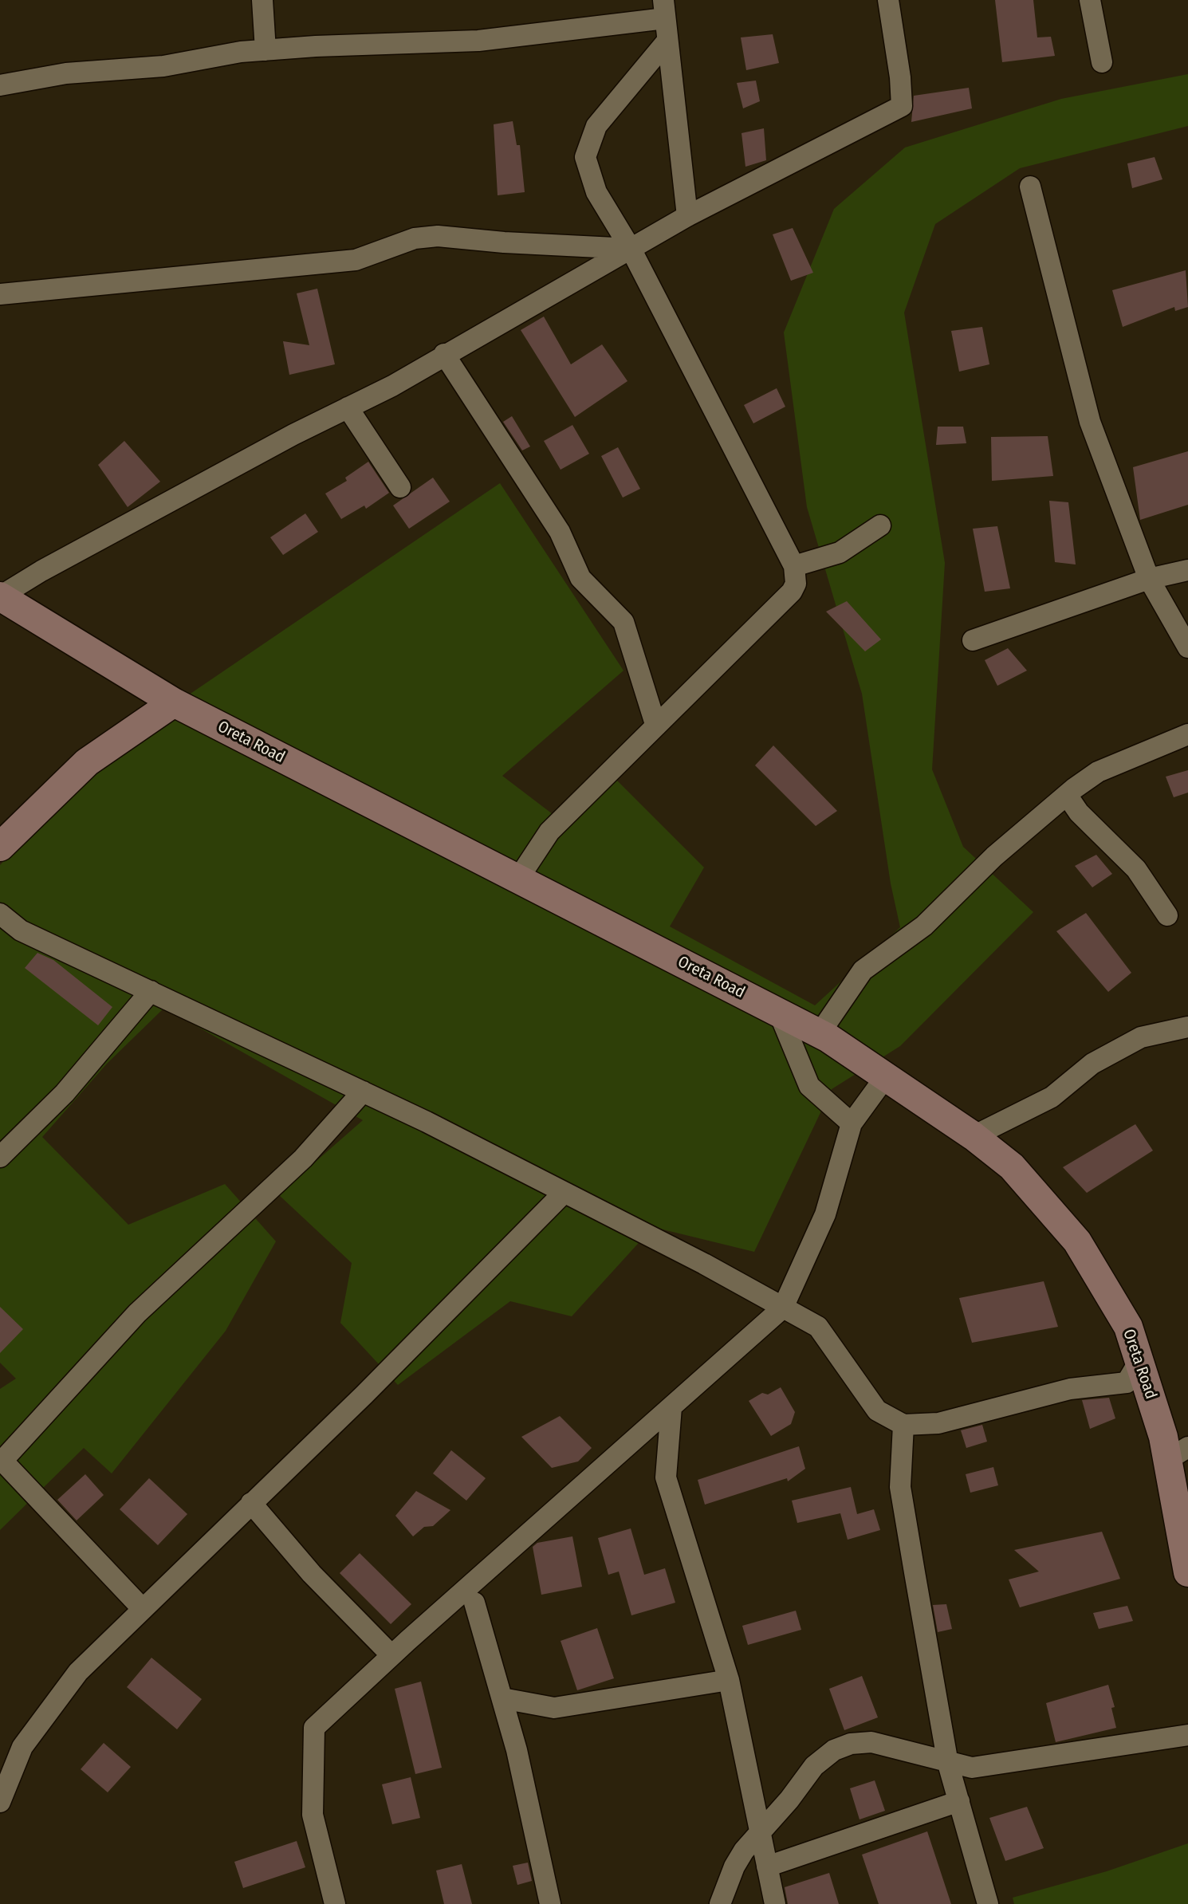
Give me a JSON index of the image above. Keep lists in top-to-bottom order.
{
  "streets": {
    "street": ["Oreta Road"]
  }
}
